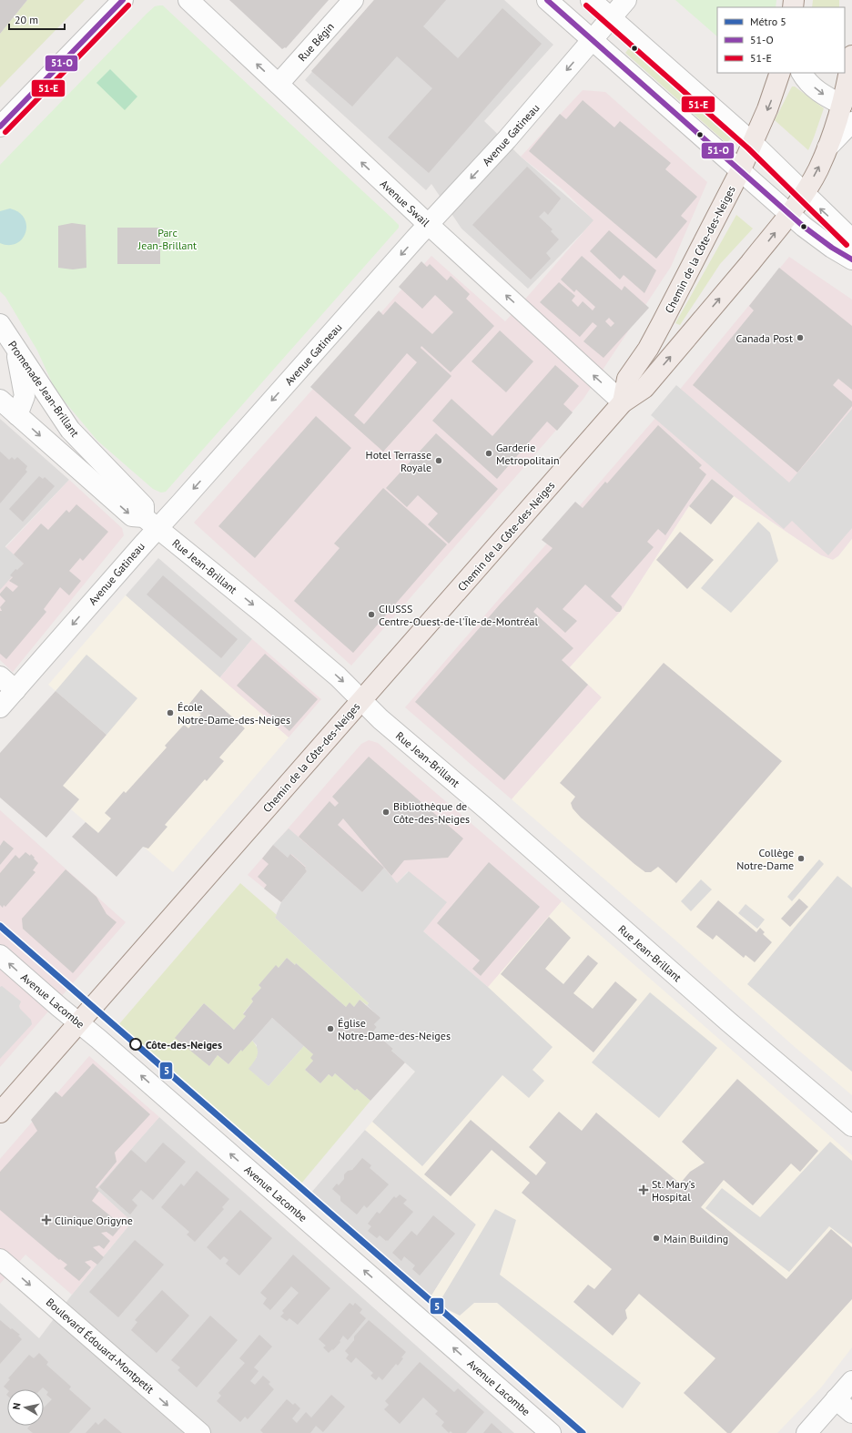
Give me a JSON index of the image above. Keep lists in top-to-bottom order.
{
  "streets": {
    "main road": ["Chemin de la Côte-des-Neiges"],
    "street": [
      "Rue Bégin",
      "Avenue Gatineau",
      "Avenue Swail",
      "Promenade Jean-Brillant",
      "Rue Jean-Brillant",
      "Avenue Lacombe",
      "Boulevard Édouard-Montpetit"
    ]
  },
  "crossings": [
    ["Rue Bégin", "Avenue Swail"],
    ["Avenue Gatineau", "Avenue Swail"],
    ["Avenue Gatineau", "Promenade Jean-Brillant"],
    ["Avenue Gatineau", "Rue Jean-Brillant"],
    ["Avenue Swail", "Chemin de la Côte-des-Neiges"],
    ["Chemin de la Côte-des-Neiges", "Rue Jean-Brillant"],
    ["Chemin de la Côte-des-Neiges", "Avenue Lacombe"],
    ["Promenade Jean-Brillant", "Rue Jean-Brillant"]
  ],
  "one_way": [
    "Avenue Gatineau",
    "Avenue Swail",
    "Rue Jean-Brillant",
    "Avenue Lacombe",
    "Boulevard Édouard-Montpetit"
  ],
  "parks": ["Parc Jean-Brillant"],
  "places": {
    "other": [
      "Canada Post",
      "Garderie Metropolitain",
      "Hotel Terrasse Royale",
      "CIUSSS Centre-Ouest-de-l'Île-de-Montréal",
      "École Notre-Dame-des-Neiges",
      "Bibliothèque de Côte-des-Neiges",
      "Collège Notre-Dame",
      "Église Notre-Dame-des-Neiges",
      "Côte-des-Neiges",
      "Main Building"
    ],
    "health": ["St. Mary's Hospital", "Clinique Origyne"]
  },
  "lines": ["transit line 51-O", "transit line 51-E", "metro line 5"],
  "legend": ["Métro 5", "51-O", "51-E"],
  "scale_bar": "20 m",
  "north": "left"
}
